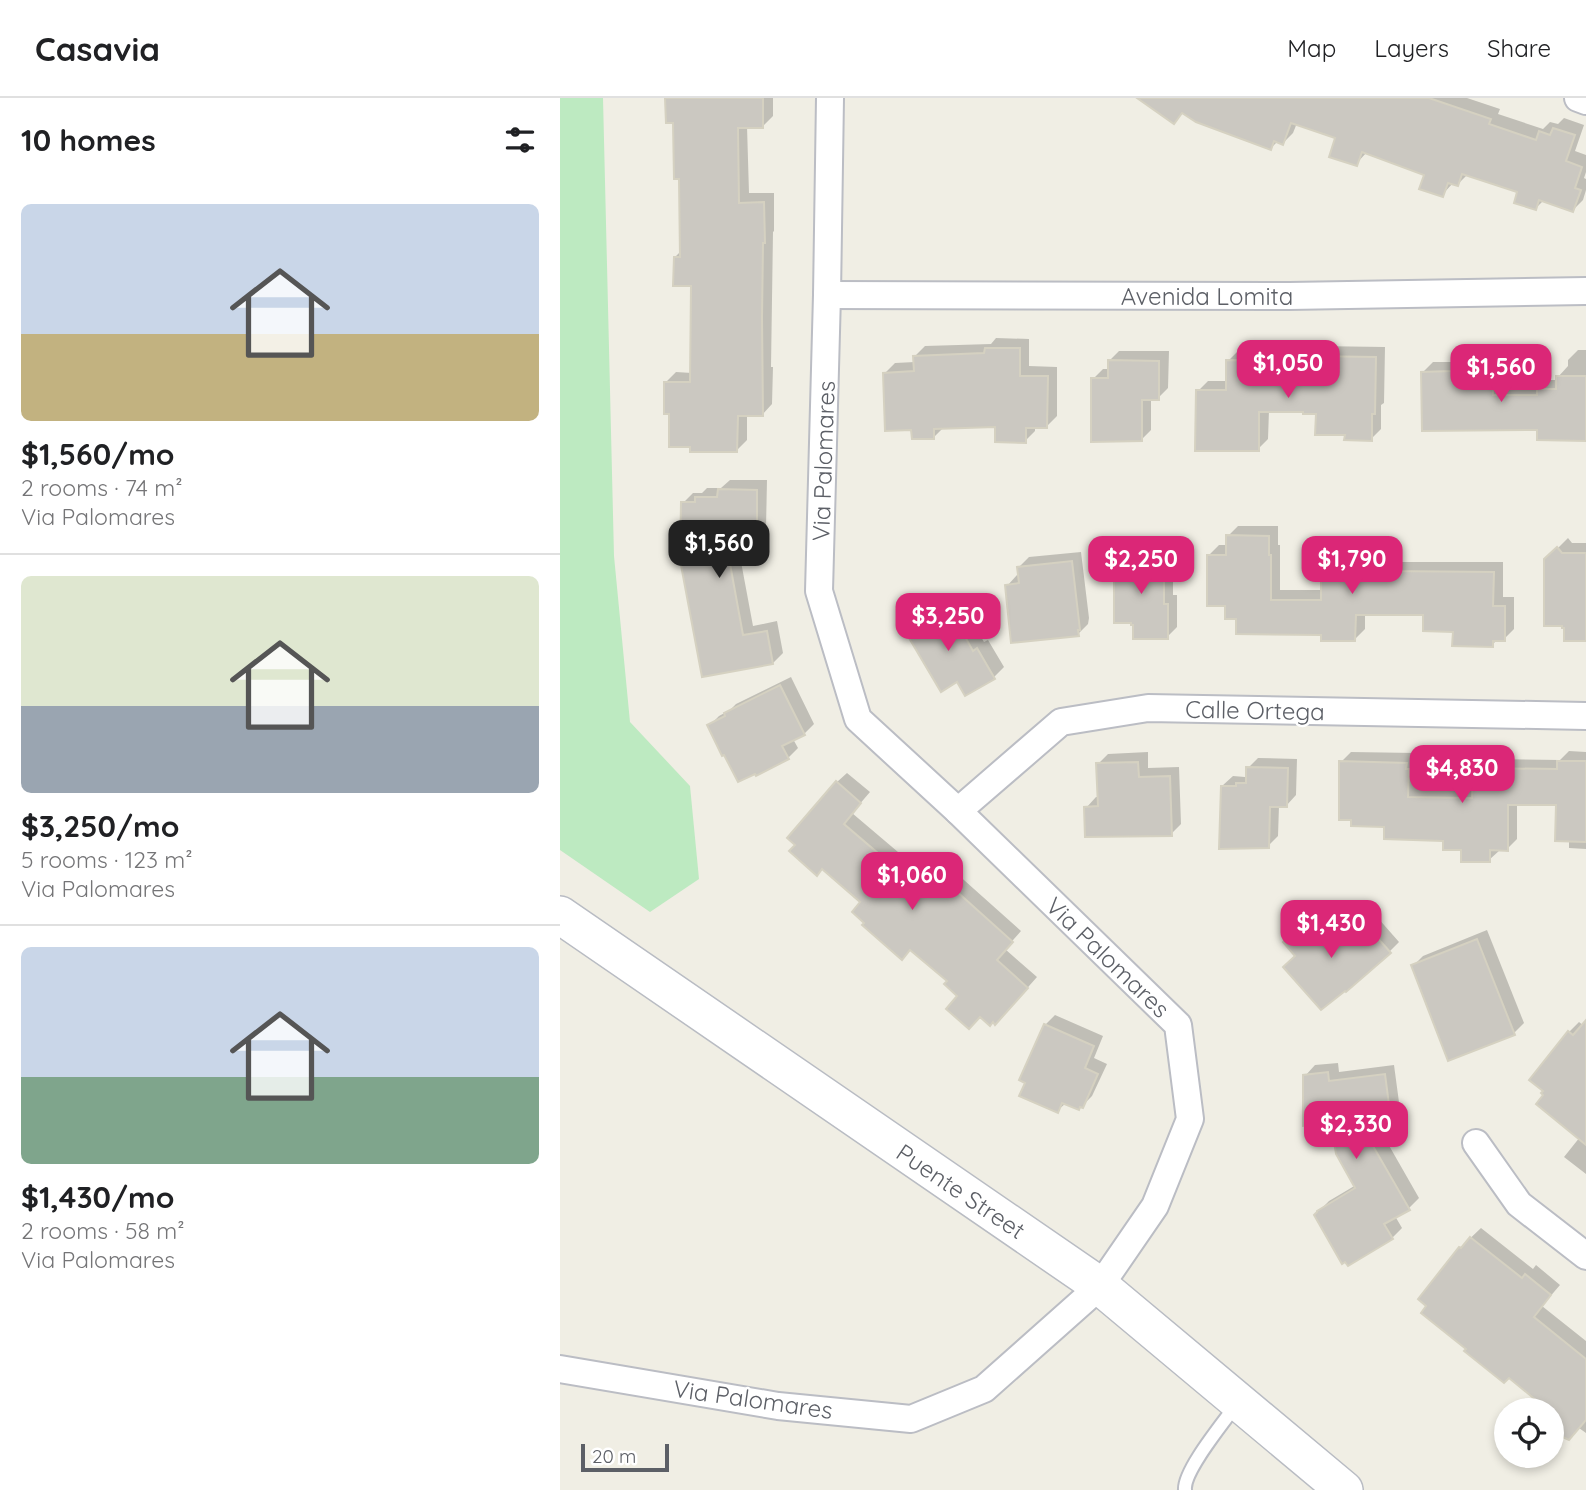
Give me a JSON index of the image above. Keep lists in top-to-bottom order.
{
  "streets": {
    "street": [
      "Avenida Lomita",
      "Via Palomares",
      "Calle Ortega",
      "Puente Street"
    ]
  },
  "crossings": [
    ["Avenida Lomita", "Via Palomares"],
    ["Via Palomares", "Calle Ortega"],
    ["Via Palomares", "Puente Street"]
  ],
  "scale_bar": "20 m",
  "page": {
    "header": "Casavia",
    "nav": ["Map", "Layers", "Share"],
    "heading": "10 homes",
    "list": [
      {
        "name": "$1,560/mo",
        "note": "2 rooms · 74 m² · Via Palomares"
      },
      {
        "name": "$3,250/mo",
        "note": "5 rooms · 123 m² · Via Palomares"
      },
      {
        "name": "$1,430/mo",
        "note": "2 rooms · 58 m² · Via Palomares"
      }
    ],
    "price": [
      "$1,050",
      "$1,560",
      "$1,560",
      "$2,250",
      "$1,790",
      "$3,250",
      "$4,830",
      "$1,060",
      "$1,430",
      "$2,330"
    ],
    "scale": "20 m"
  }
}
